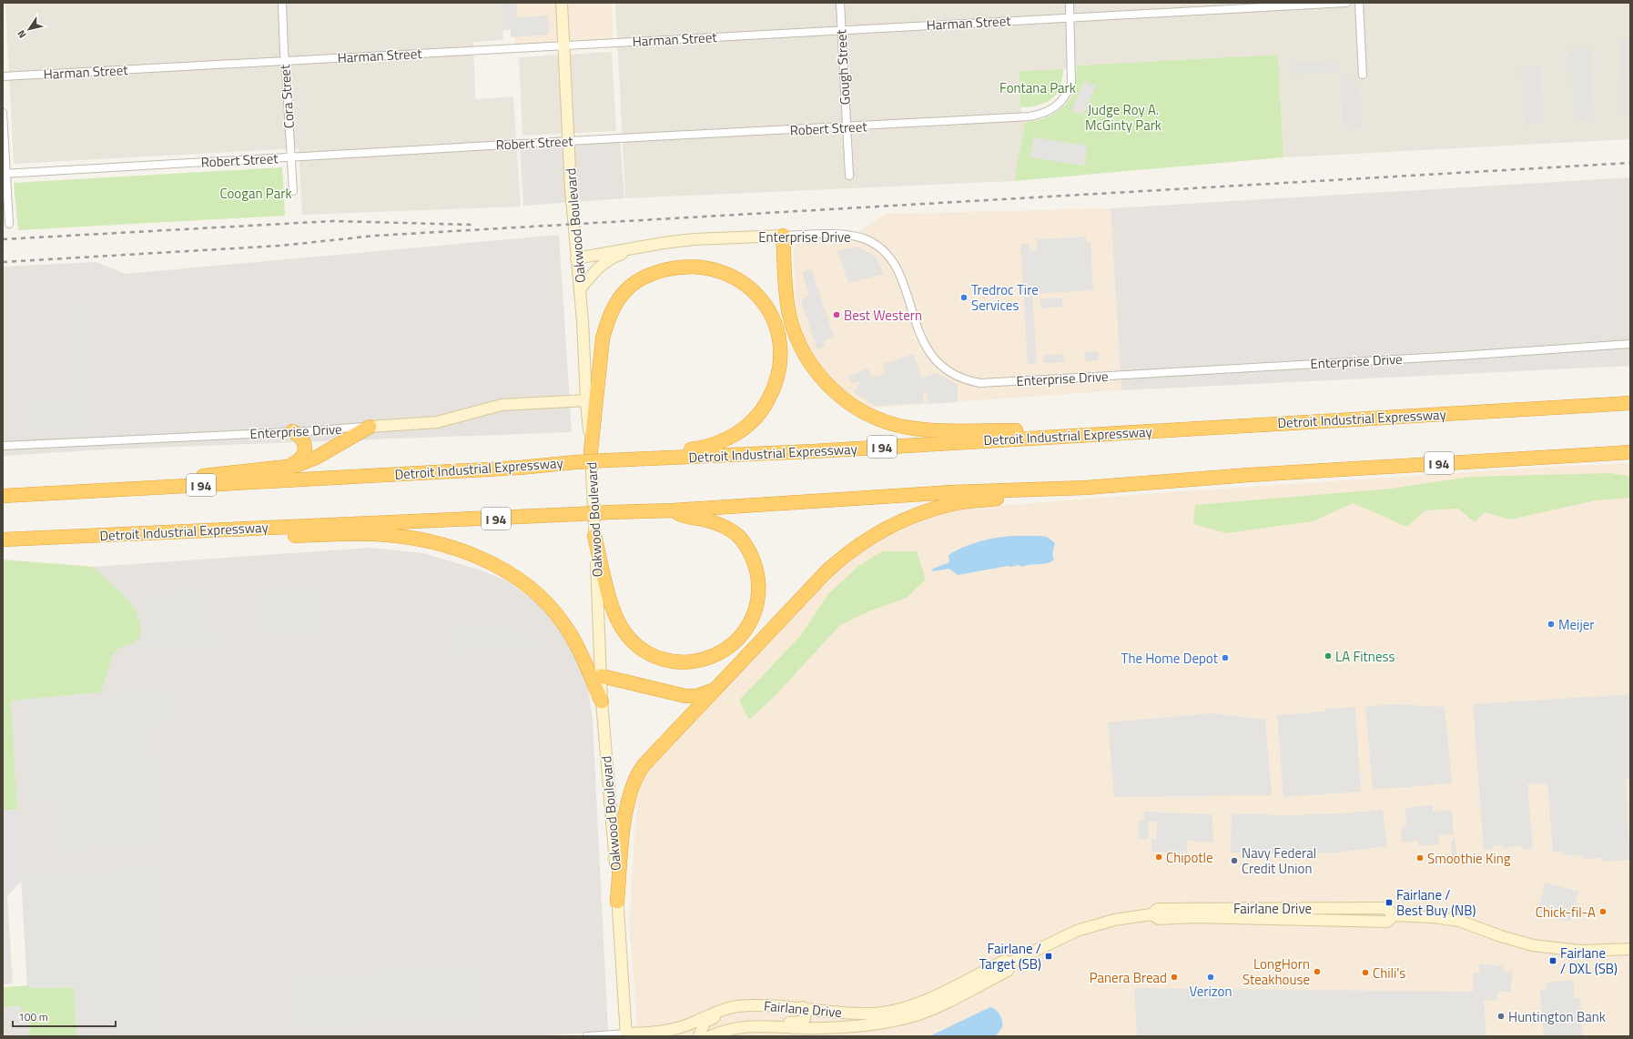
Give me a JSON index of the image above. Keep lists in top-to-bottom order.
{
  "streets": {
    "highway": ["Detroit Industrial Expressway", "I 94"],
    "main road": ["Oakwood Boulevard", "Enterprise Drive", "Fairlane Drive"],
    "street": [
      "Harman Street",
      "Gough Street",
      "Cora Street",
      "Robert Street"
    ]
  },
  "crossings": [
    ["Harman Street", "Gough Street"],
    ["Harman Street", "Cora Street"],
    ["Harman Street", "Robert Street"],
    ["Harman Street", "Oakwood Boulevard"],
    ["Gough Street", "Robert Street"],
    ["Cora Street", "Robert Street"],
    ["Robert Street", "Oakwood Boulevard"],
    ["Oakwood Boulevard", "Enterprise Drive"],
    ["Oakwood Boulevard", "Fairlane Drive"]
  ],
  "parks": ["Fontana Park", "Judge Roy A. McGinty Park", "Coogan Park"],
  "places": {
    "other": [
      "Tredroc Tire Services",
      "Best Western",
      "Meijer",
      "LA Fitness",
      "The Home Depot",
      "Chipotle",
      "Smoothie King",
      "Navy Federal Credit Union",
      "Chick-fil-A",
      "LongHorn Steakhouse",
      "Chili's",
      "Panera Bread",
      "Verizon",
      "Huntington Bank"
    ],
    "transit": ["Fairlane / Best Buy (NB)", "Fairlane / Target (SB)", "Fairlane / DXL (SB)"]
  },
  "scale_bar": "100 m",
  "north": "bottom left"
}
